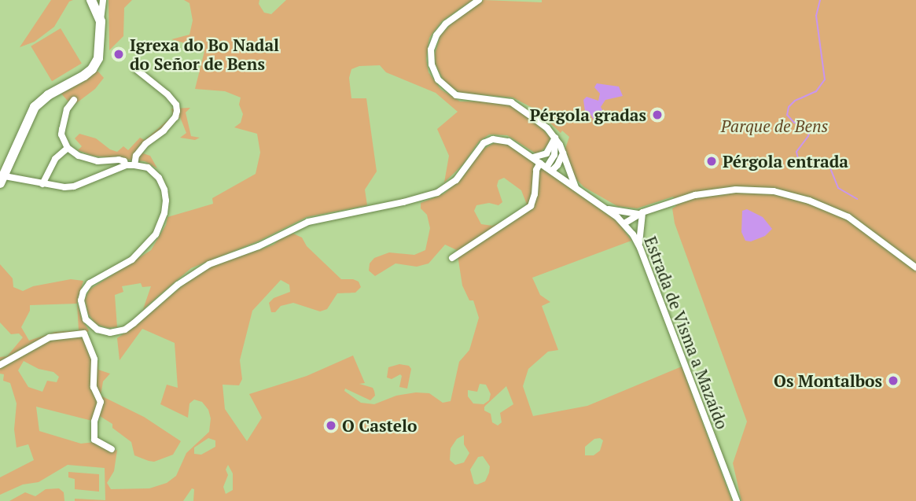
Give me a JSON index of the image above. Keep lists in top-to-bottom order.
{
  "streets": {
    "street": ["Estrada de Visma a Mazaído"]
  },
  "parks": ["Parque de Bens"],
  "places": [
    "Igrexa do Bo Nadal do Señor de Bens",
    "Pérgola gradas",
    "Pérgola entrada",
    "Os Montalbos",
    "O Castelo"
  ]
}
